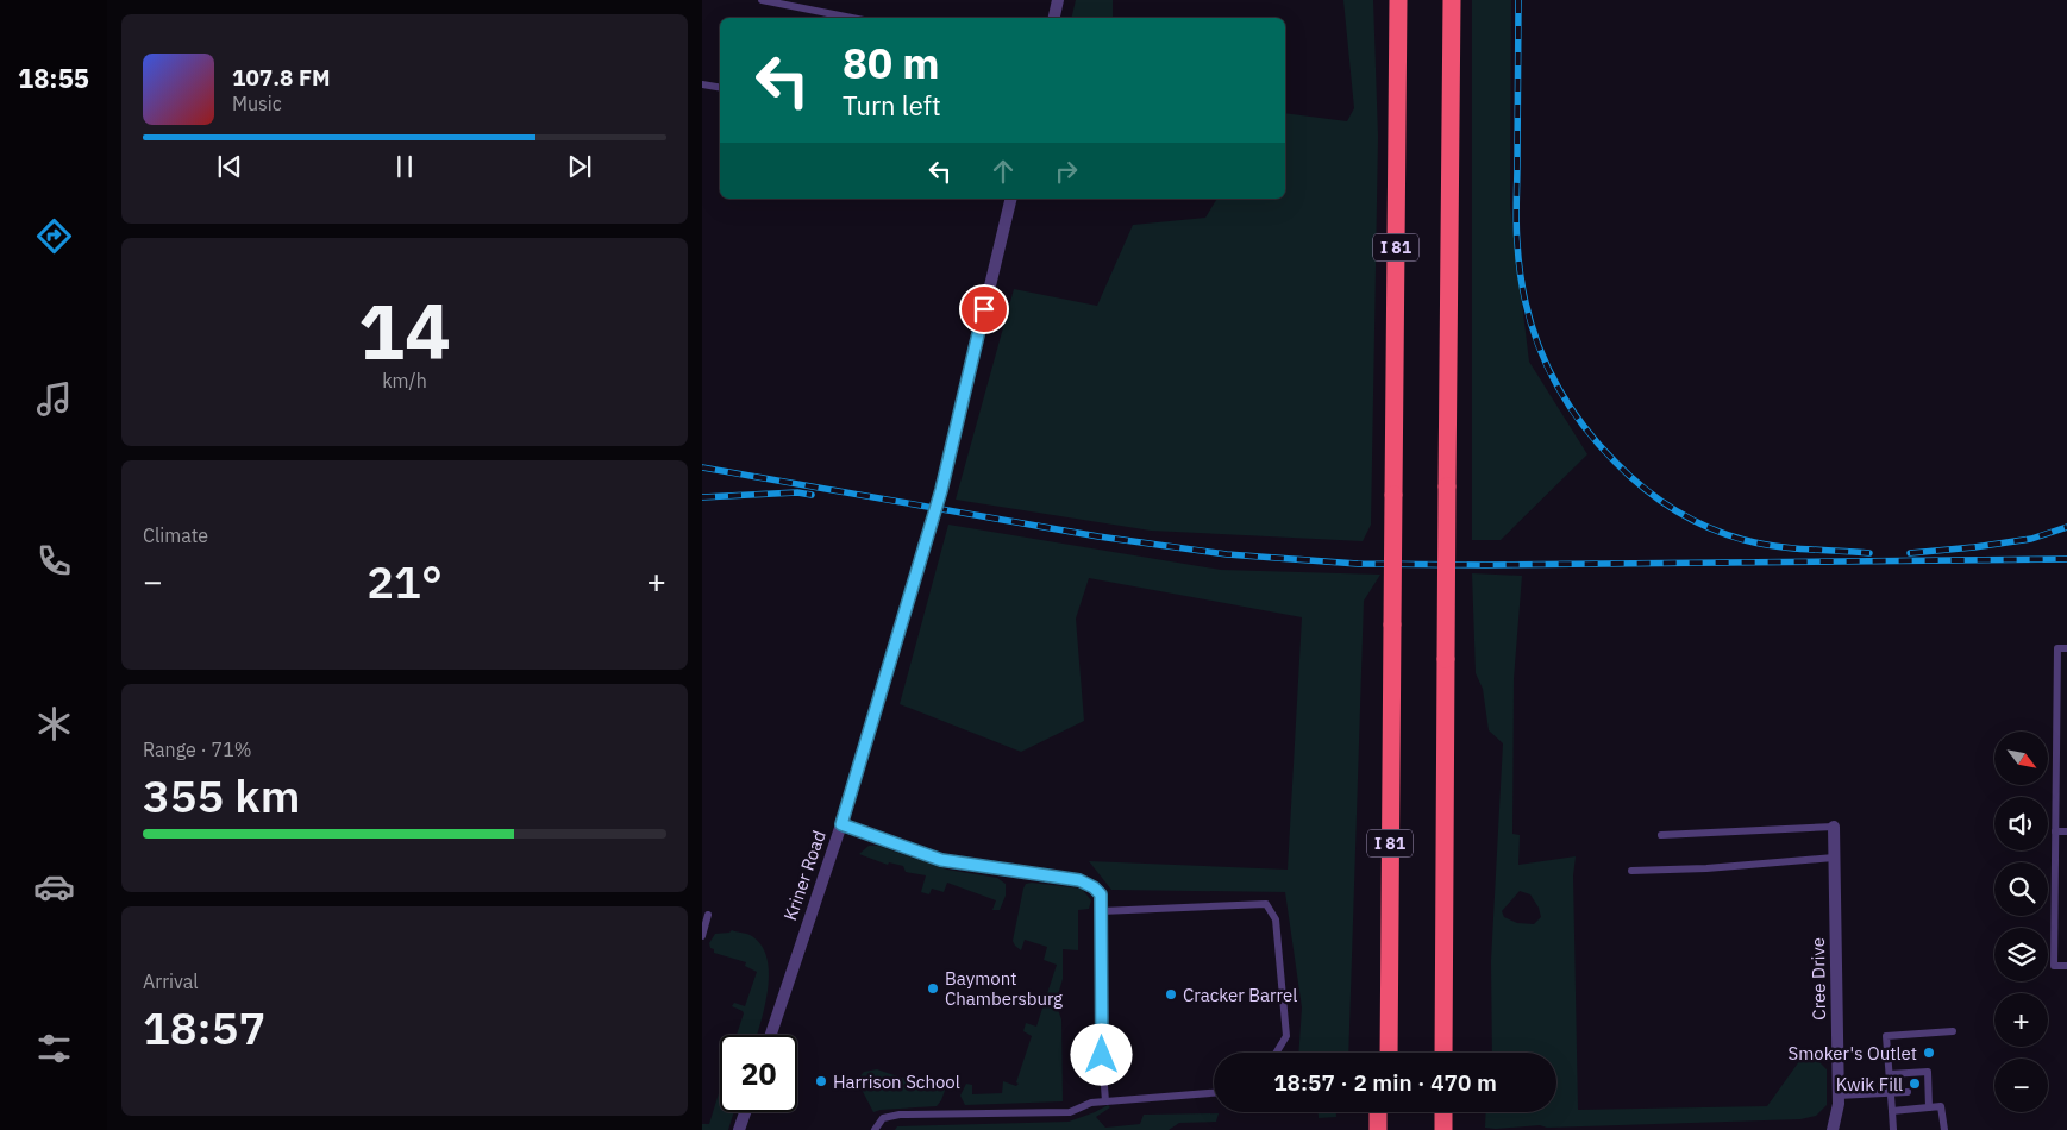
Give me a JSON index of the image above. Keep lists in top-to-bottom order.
{
  "streets": {
    "highway": ["I 81"],
    "street": ["Kriner Road", "Cree Drive"]
  },
  "places": [
    "Baymont Chambersburg",
    "Cracker Barrel",
    "Smoker's Outlet",
    "Harrison School",
    "Kwik Fill"
  ],
  "north": "bottom right",
  "page": {
    "tabs": "18:55",
    "turn": ["80 m", "Turn left"],
    "song": ["107.8 FM", "Music"],
    "tile": [
      ["14", "km/h"],
      "Climate",
      ["Range · 71%", "355 km"],
      ["Arrival", "18:57"]
    ],
    "heat": ["−", "21°", "+"],
    "map_buttons": ["+", "−"],
    "limit": "20",
    "trip": "18:57 · 2 min · 470 m"
  }
}
